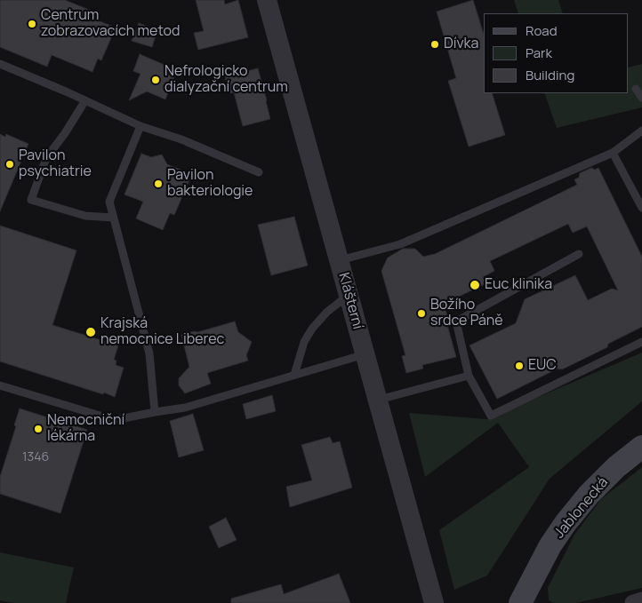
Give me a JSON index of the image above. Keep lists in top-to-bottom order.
{
  "streets": {
    "main road": ["Jablonecká"],
    "street": ["Klášterní"]
  },
  "places": [
    "Centrum zobrazovacích metod",
    "Dívka",
    "Nefrologicko dialyzační centrum",
    "Pavilon psychiatrie",
    "Pavilon bakteriologie",
    "Euc klinika",
    "Božího srdce Páně",
    "Krajská nemocnice Liberec",
    "EUC",
    "Nemocniční lékárna"
  ],
  "house_numbers": ["1346"],
  "legend": ["Road", "Park", "Building"]
}
